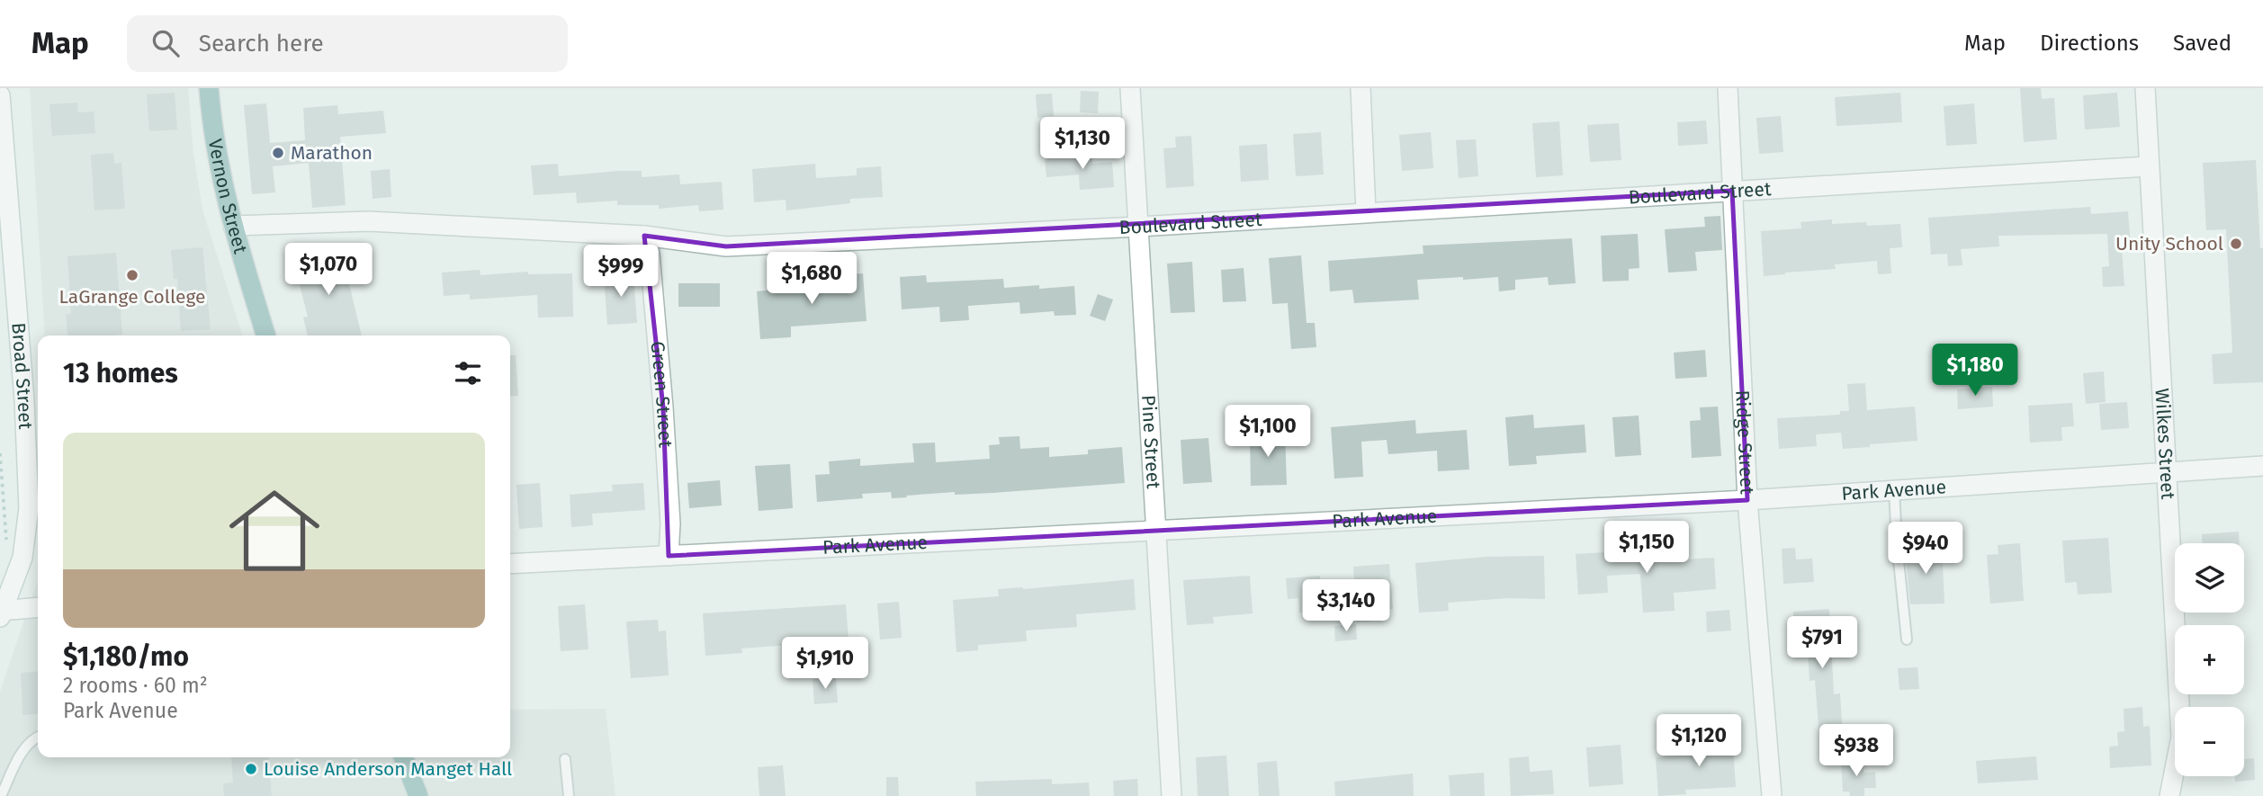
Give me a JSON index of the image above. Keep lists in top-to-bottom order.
{
  "streets": {
    "main road": ["Vernon Street"],
    "street": [
      "Boulevard Street",
      "Broad Street",
      "Green Street",
      "Pine Street",
      "Ridge Street",
      "Wilkes Street",
      "Park Avenue"
    ]
  },
  "crossings": [
    ["Boulevard Street", "Vernon Street"],
    ["Boulevard Street", "Green Street"],
    ["Boulevard Street", "Pine Street"],
    ["Boulevard Street", "Ridge Street"],
    ["Boulevard Street", "Wilkes Street"],
    ["Green Street", "Park Avenue"],
    ["Pine Street", "Park Avenue"],
    ["Ridge Street", "Park Avenue"],
    ["Wilkes Street", "Park Avenue"]
  ],
  "places": [
    "Marathon",
    "Unity School",
    "LaGrange College",
    "Louise Anderson Manget Hall"
  ],
  "page": {
    "header": "Map",
    "search": "Search here",
    "nav": ["Map", "Directions", "Saved"],
    "price": [
      "$1,130",
      "$1,070",
      "$999",
      "$1,680",
      "$1,180",
      "$1,100",
      "$1,150",
      "$940",
      "$3,140",
      "$791",
      "$1,910",
      "$1,120",
      "$938"
    ],
    "heading": "13 homes",
    "list": [
      {
        "name": "$1,180/mo",
        "note": "2 rooms · 60 m² · Park Avenue"
      }
    ],
    "map_buttons": ["+", "−"]
  }
}
